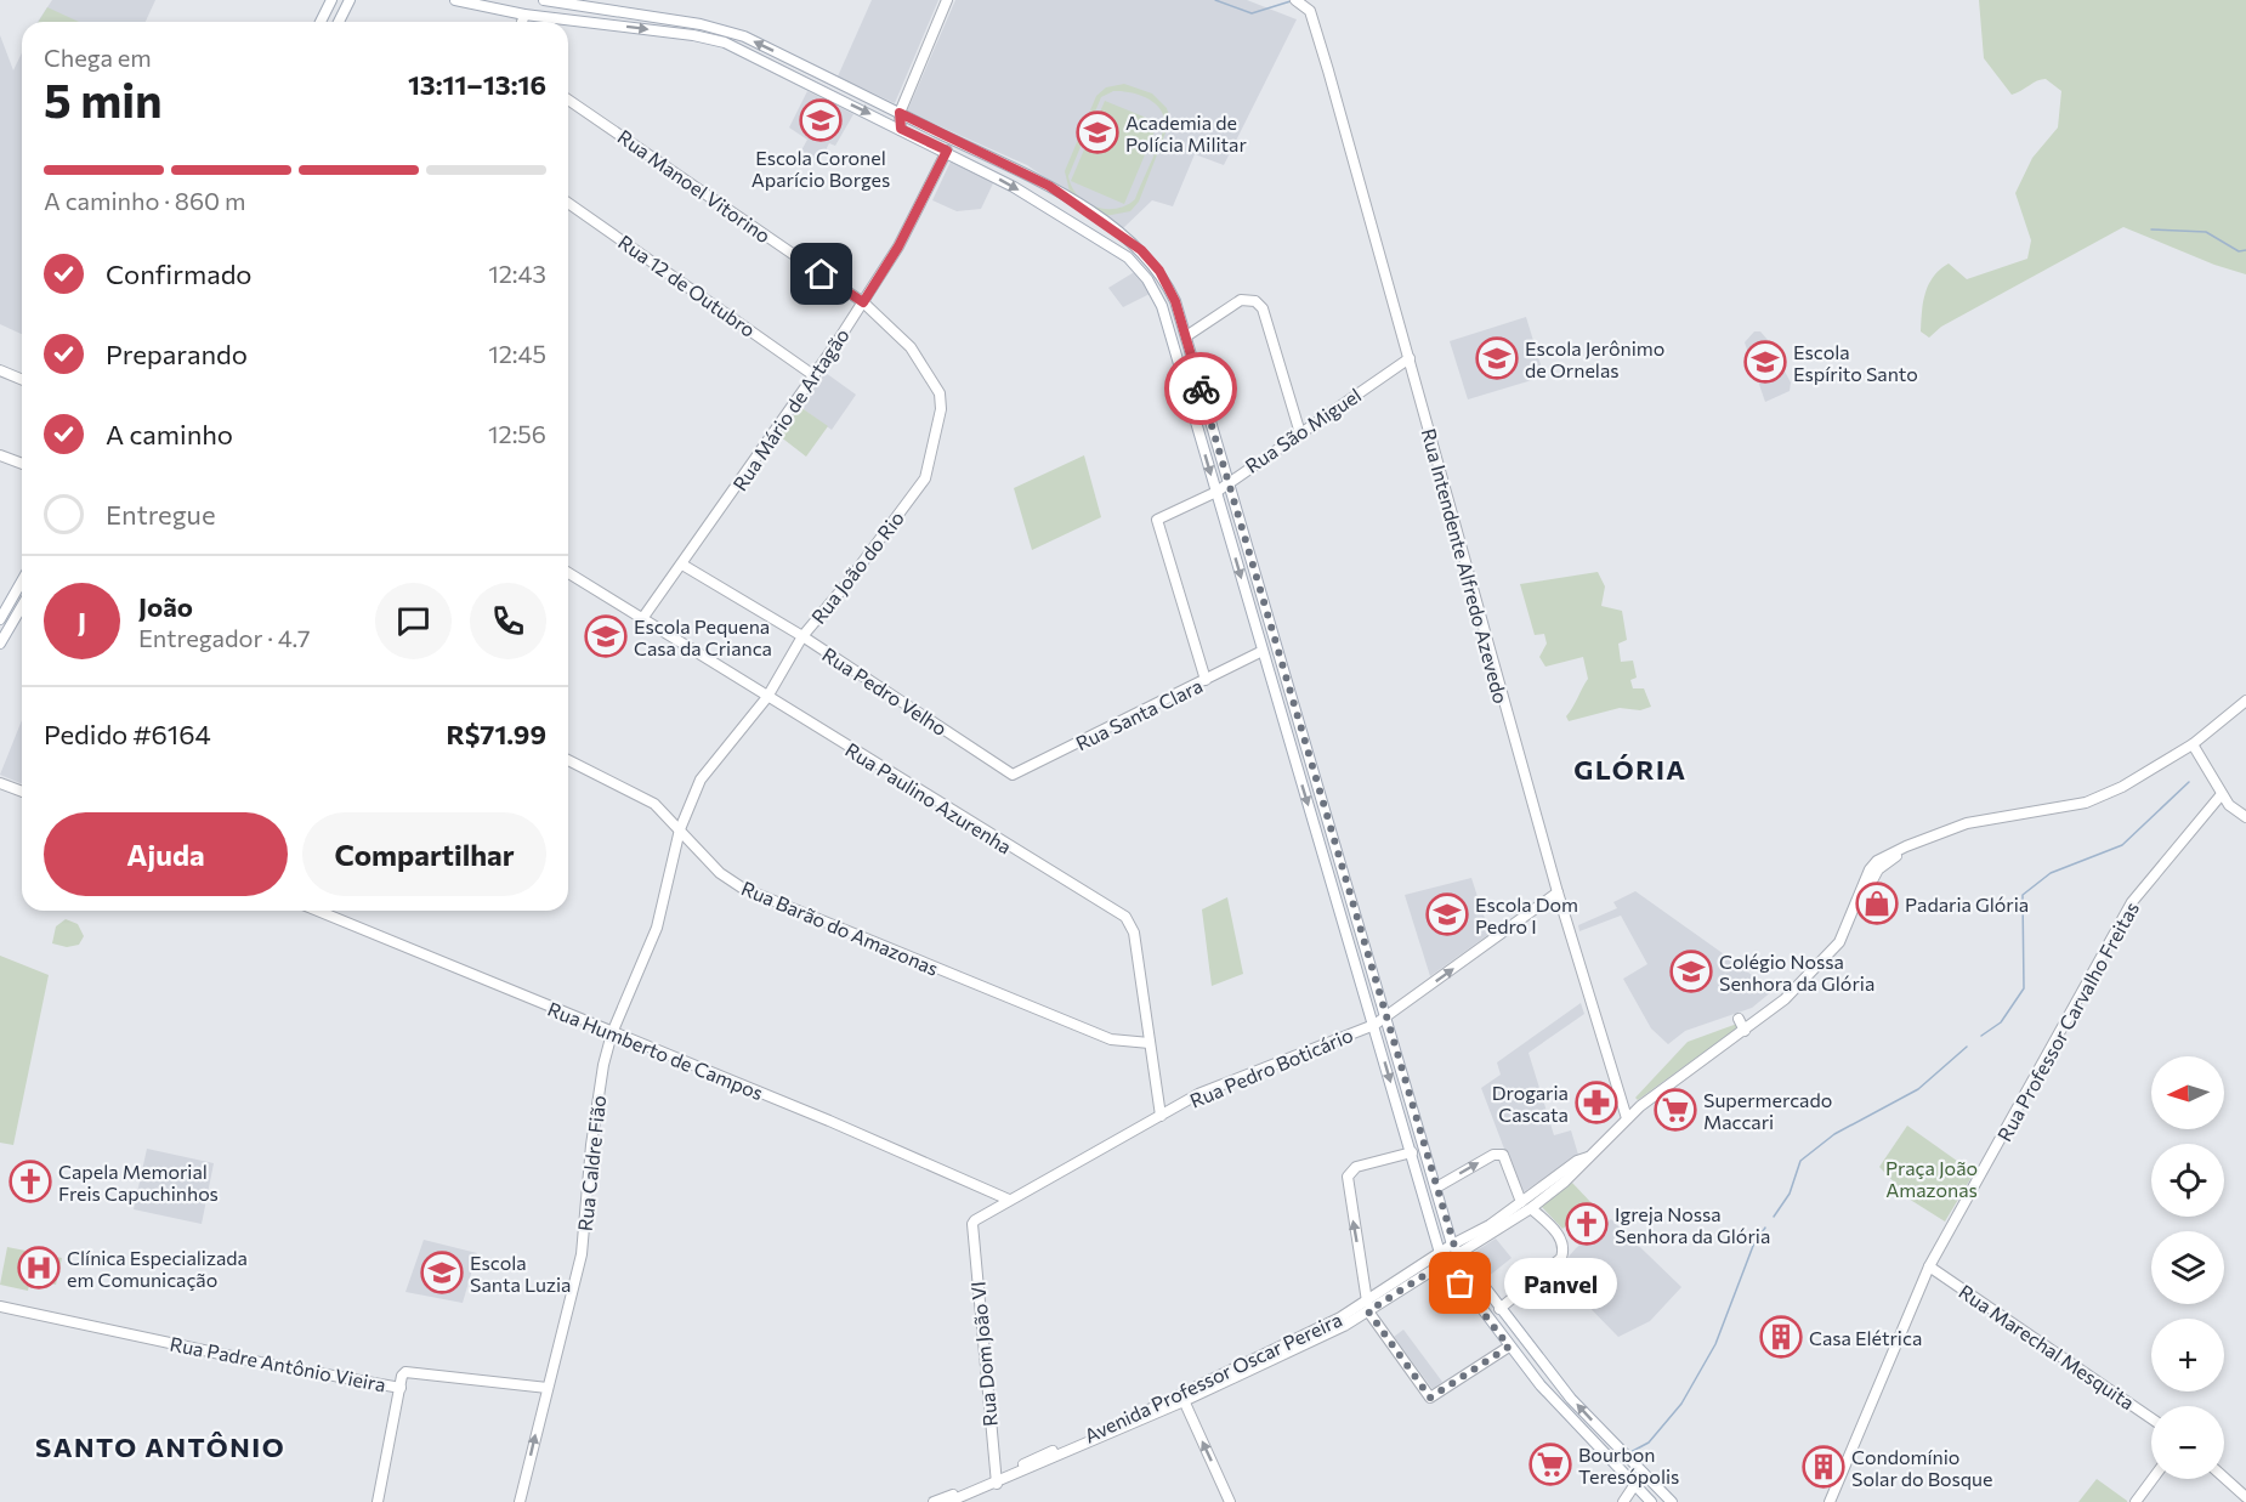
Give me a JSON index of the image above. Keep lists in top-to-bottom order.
{
  "streets": {
    "street": [
      "Rua Manoel Vitorino",
      "Rua 12 de Outubro",
      "Rua Mário de Artagão",
      "Rua São Miguel",
      "Rua Intendente Alfredo Azevedo",
      "Rua João do Rio",
      "Rua Pedro Velho",
      "Rua Santa Clara",
      "Rua Paulino Azurenha",
      "Rua Barão do Amazonas",
      "Rua Professor Carvalho Freitas",
      "Rua Humberto de Campos",
      "Rua Pedro Boticário",
      "Rua Caldre Fião",
      "Rua Marechal Mesquita",
      "Rua Dom João VI",
      "Rua Padre Antônio Vieira",
      "Avenida Professor Oscar Pereira"
    ]
  },
  "crossings": [
    ["Rua Manoel Vitorino", "Rua Mário de Artagão"],
    ["Rua Manoel Vitorino", "Rua João do Rio"],
    ["Rua 12 de Outubro", "Rua Mário de Artagão"],
    ["Rua Mário de Artagão", "Rua João do Rio"],
    ["Rua Mário de Artagão", "Rua Pedro Velho"],
    ["Rua Mário de Artagão", "Rua Paulino Azurenha"],
    ["Rua São Miguel", "Rua Intendente Alfredo Azevedo"],
    ["Rua São Miguel", "Rua Santa Clara"],
    ["Rua Intendente Alfredo Azevedo", "Rua Pedro Boticário"],
    ["Rua Intendente Alfredo Azevedo", "Avenida Professor Oscar Pereira"],
    ["Rua João do Rio", "Rua Pedro Velho"],
    ["Rua João do Rio", "Rua Paulino Azurenha"],
    ["Rua João do Rio", "Rua Barão do Amazonas"],
    ["Rua João do Rio", "Rua Caldre Fião"],
    ["Rua Pedro Velho", "Rua Santa Clara"],
    ["Rua Paulino Azurenha", "Rua Barão do Amazonas"],
    ["Rua Paulino Azurenha", "Rua Pedro Boticário"],
    ["Rua Barão do Amazonas", "Rua Caldre Fião"],
    ["Rua Professor Carvalho Freitas", "Rua Marechal Mesquita"],
    ["Rua Humberto de Campos", "Rua Pedro Boticário"],
    ["Rua Humberto de Campos", "Rua Caldre Fião"],
    ["Rua Pedro Boticário", "Rua Dom João VI"],
    ["Rua Caldre Fião", "Rua Padre Antônio Vieira"],
    ["Rua Dom João VI", "Avenida Professor Oscar Pereira"]
  ],
  "districts": ["GLÓRIA", "SANTO ANTÔNIO"],
  "parks": ["Praça João Amazonas"],
  "places": {
    "school or university": [
      "Escola Coronel Aparício Borges",
      "Academia de Polícia Militar",
      "Escola Jerônimo de Ornelas",
      "Escola Espírito Santo",
      "Escola Pequena Casa da Crianca",
      "Escola Dom Pedro I",
      "Colégio Nossa Senhora da Glória",
      "Escola Santa Luzia"
    ],
    "shop": ["Padaria Glória"],
    "pharmacy": ["Drogaria Cascata"],
    "supermarket": ["Supermercado Maccari", "Bourbon Teresópolis"],
    "church": ["Capela Memorial Freis Capuchinhos", "Igreja Nossa Senhora da Glória"],
    "hospital": ["Clínica Especializada em Comunicação"],
    "other": ["Panvel"],
    "building": ["Casa Elétrica", "Condomínio Solar do Bosque"]
  },
  "north": "left",
  "page": {
    "heading": ["5 min", "Chega em", "13:11–13:16"],
    "panel": [
      "João",
      "Entregador · 4.7",
      "Pedido #6164",
      "R$71.99"
    ],
    "bar": "A caminho · 860 m",
    "list": [
      ["Confirmado", "12:43"],
      ["Preparando", "12:45"],
      ["A caminho", "12:56"],
      "Entregue"
    ],
    "round": "J",
    "buttons": ["Ajuda", "Compartilhar"],
    "map_buttons": ["+", "−"],
    "bubble": "Panvel"
  }
}
